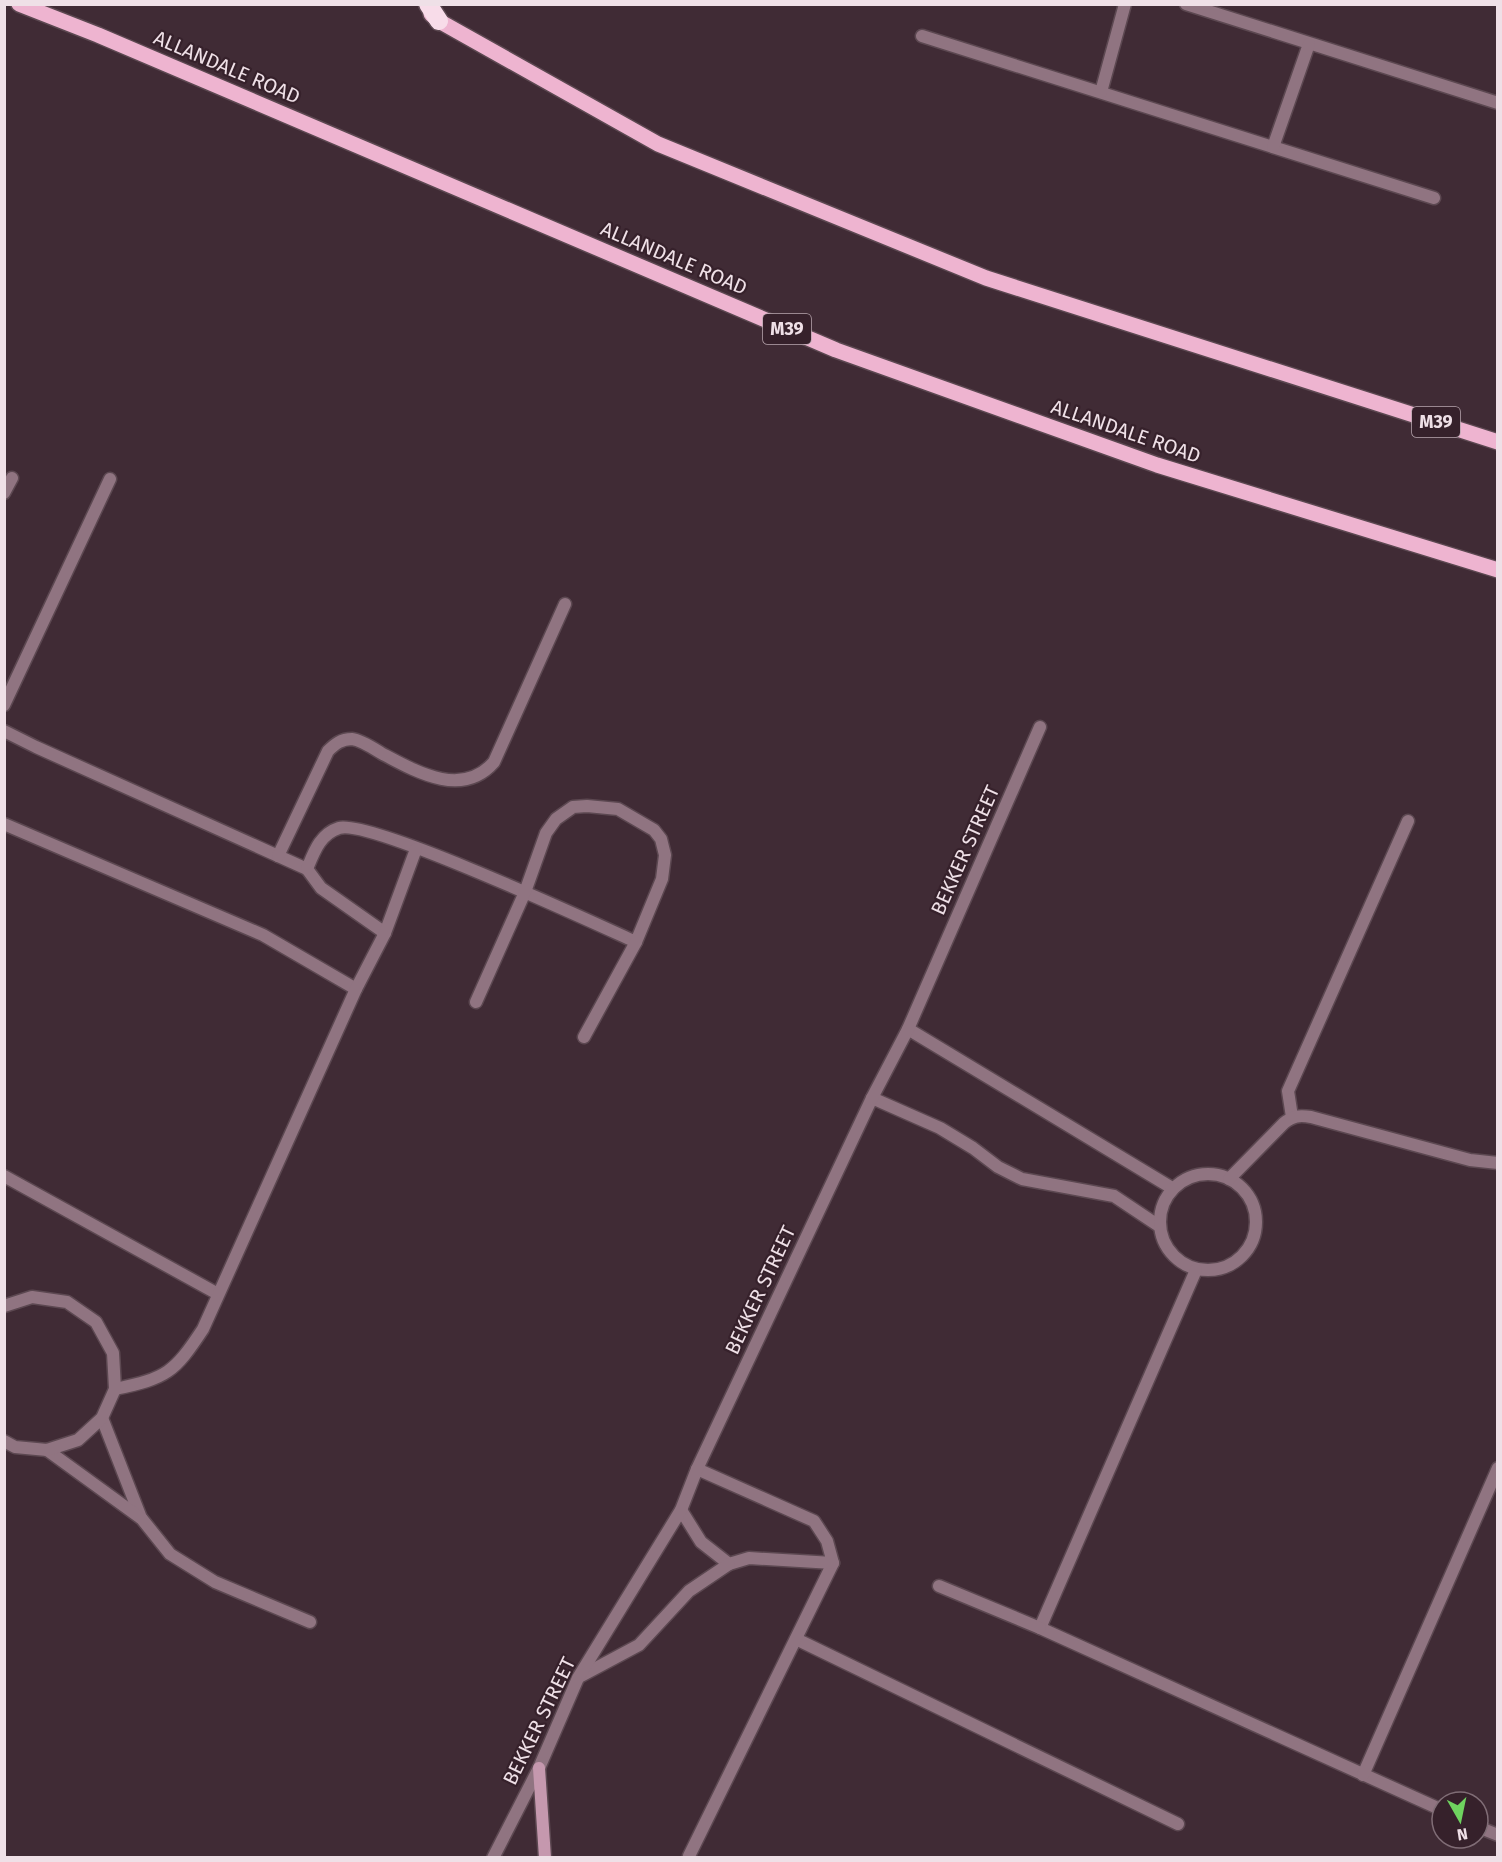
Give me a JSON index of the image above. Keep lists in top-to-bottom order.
{
  "streets": {
    "main road": ["ALLANDALE ROAD", "M39"],
    "street": ["BEKKER STREET"]
  },
  "north": "bottom"
}
